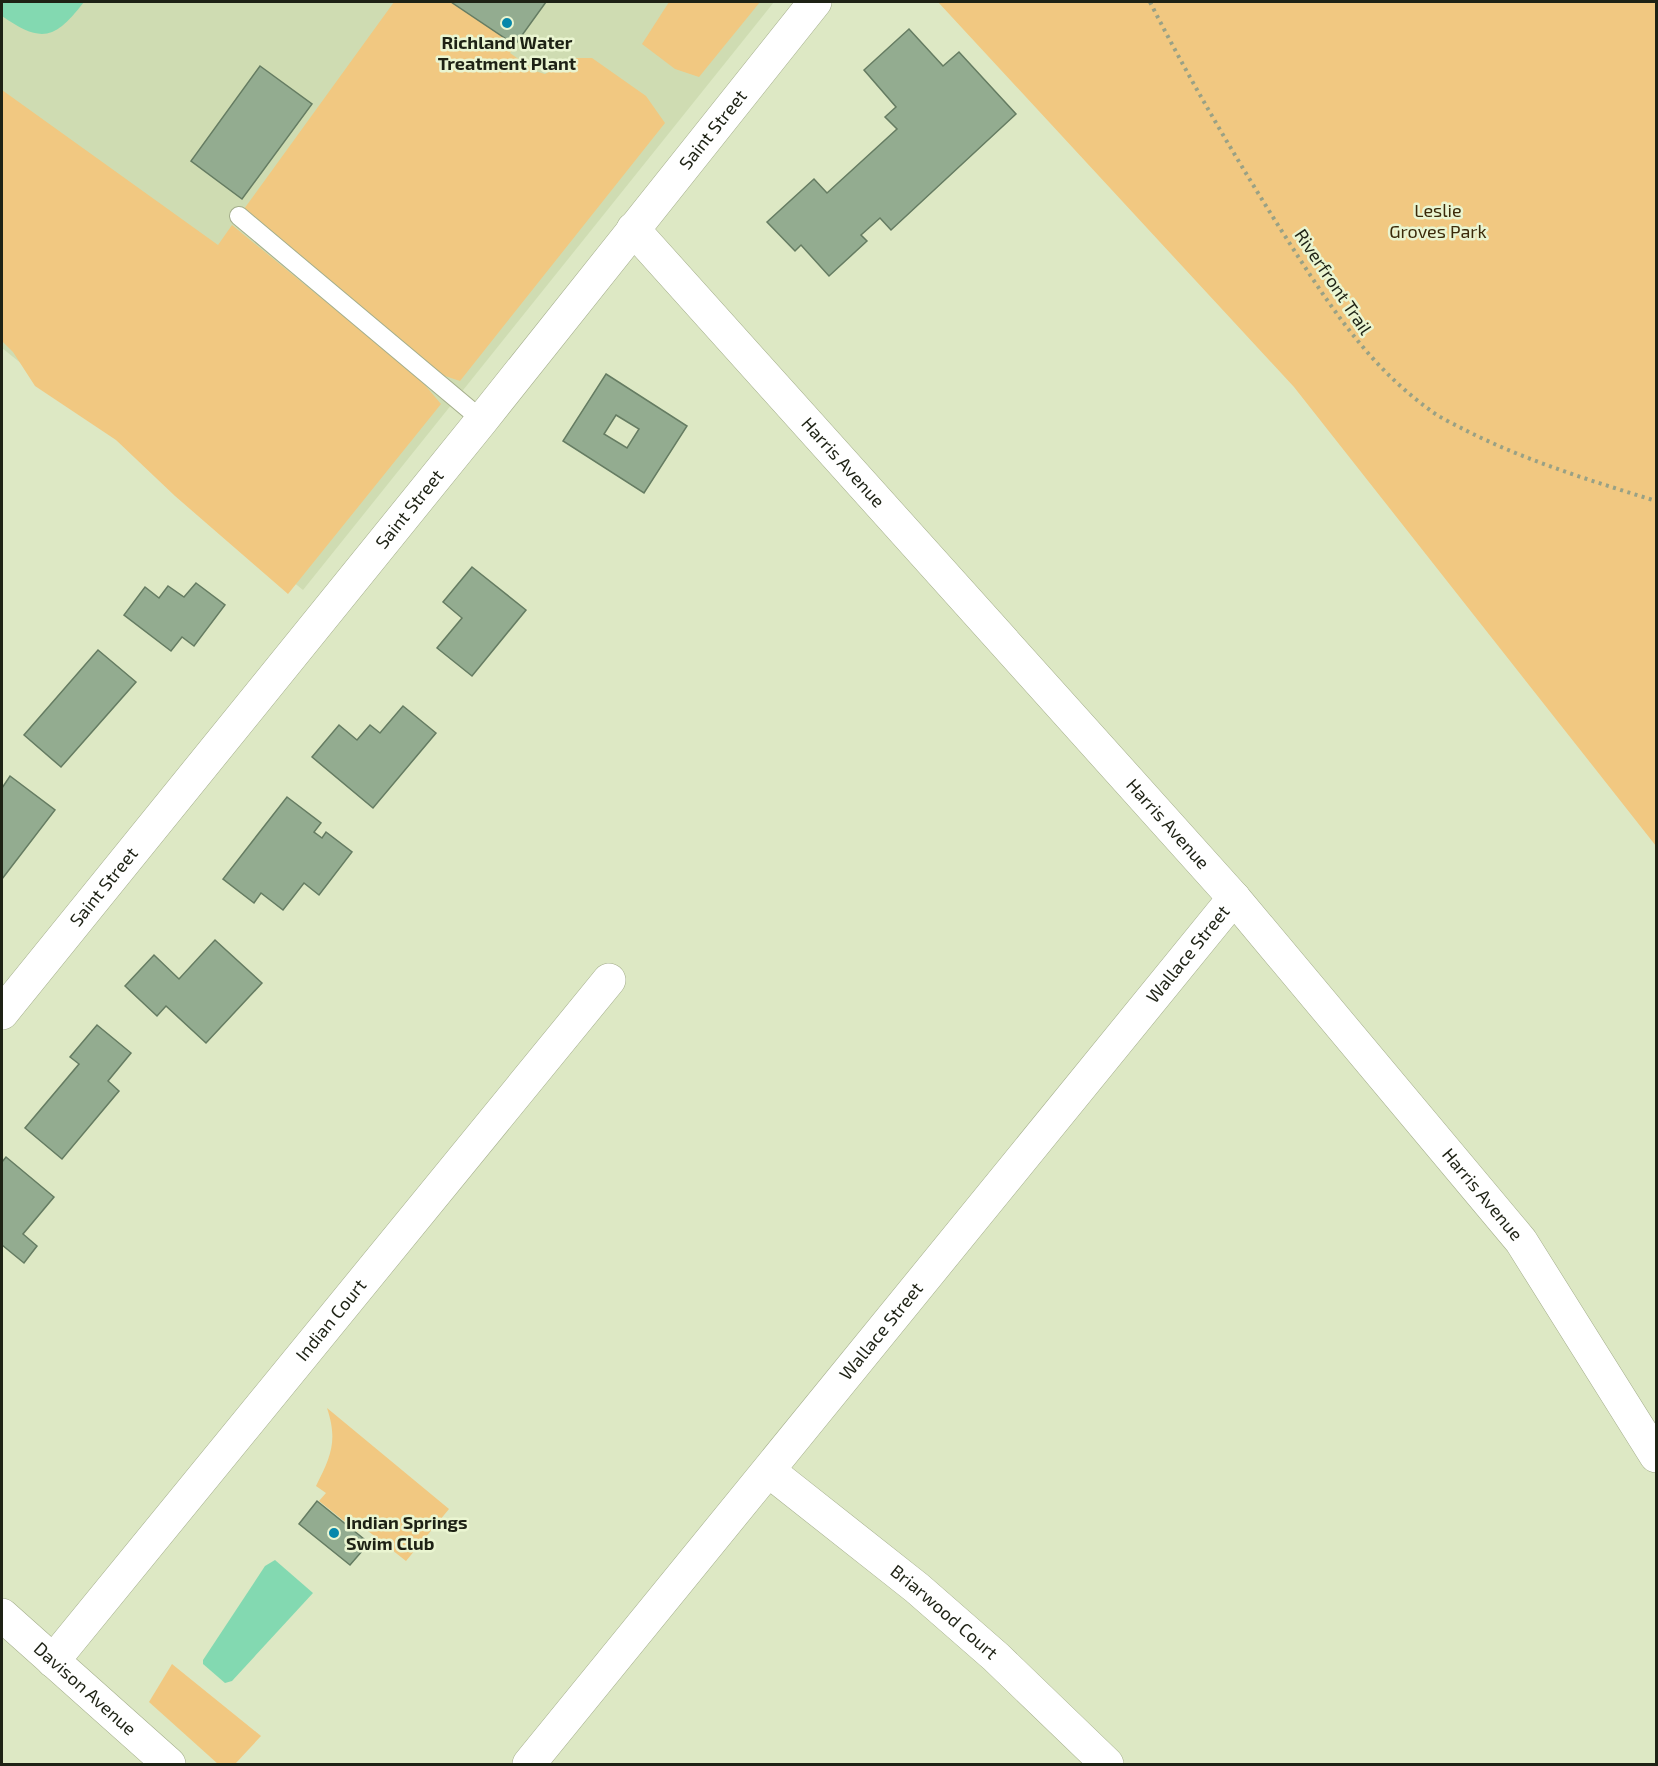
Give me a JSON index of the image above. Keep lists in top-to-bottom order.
{
  "streets": {
    "street": [
      "Saint Street",
      "Harris Avenue",
      "Wallace Street",
      "Indian Court",
      "Briarwood Court",
      "Davison Avenue"
    ],
    "path": ["Riverfront Trail"]
  },
  "crossings": [
    ["Saint Street", "Harris Avenue"],
    ["Harris Avenue", "Wallace Street"],
    ["Wallace Street", "Briarwood Court"],
    ["Indian Court", "Davison Avenue"]
  ],
  "parks": ["Leslie Groves Park"],
  "places": ["Richland Water Treatment Plant", "Indian Springs Swim Club"]
}
